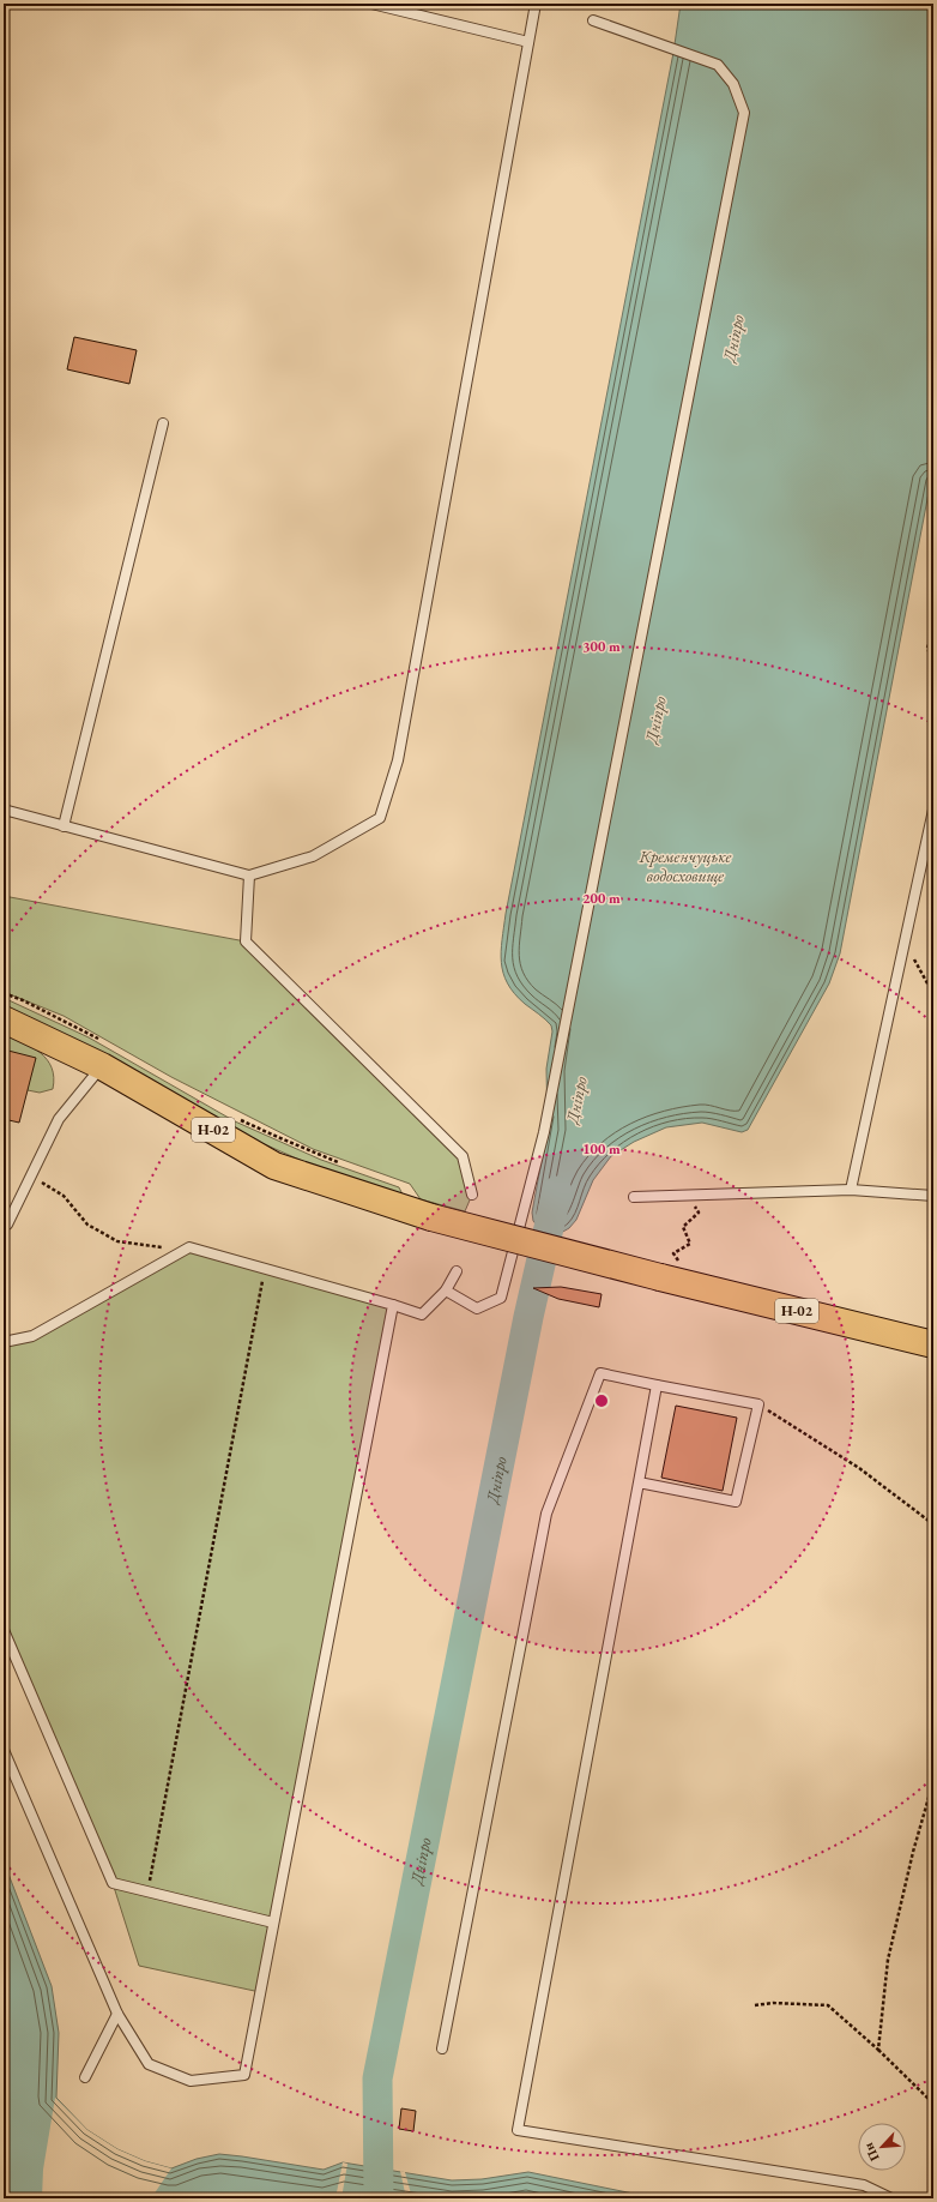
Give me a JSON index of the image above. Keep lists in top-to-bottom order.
{
  "streets": {
    "main road": ["Н-02"]
  },
  "water": ["Дніпро", "Кременчуцьке водосховище"],
  "north": "bottom left",
  "rings": ["300 m", "200 m", "100 m"]
}
